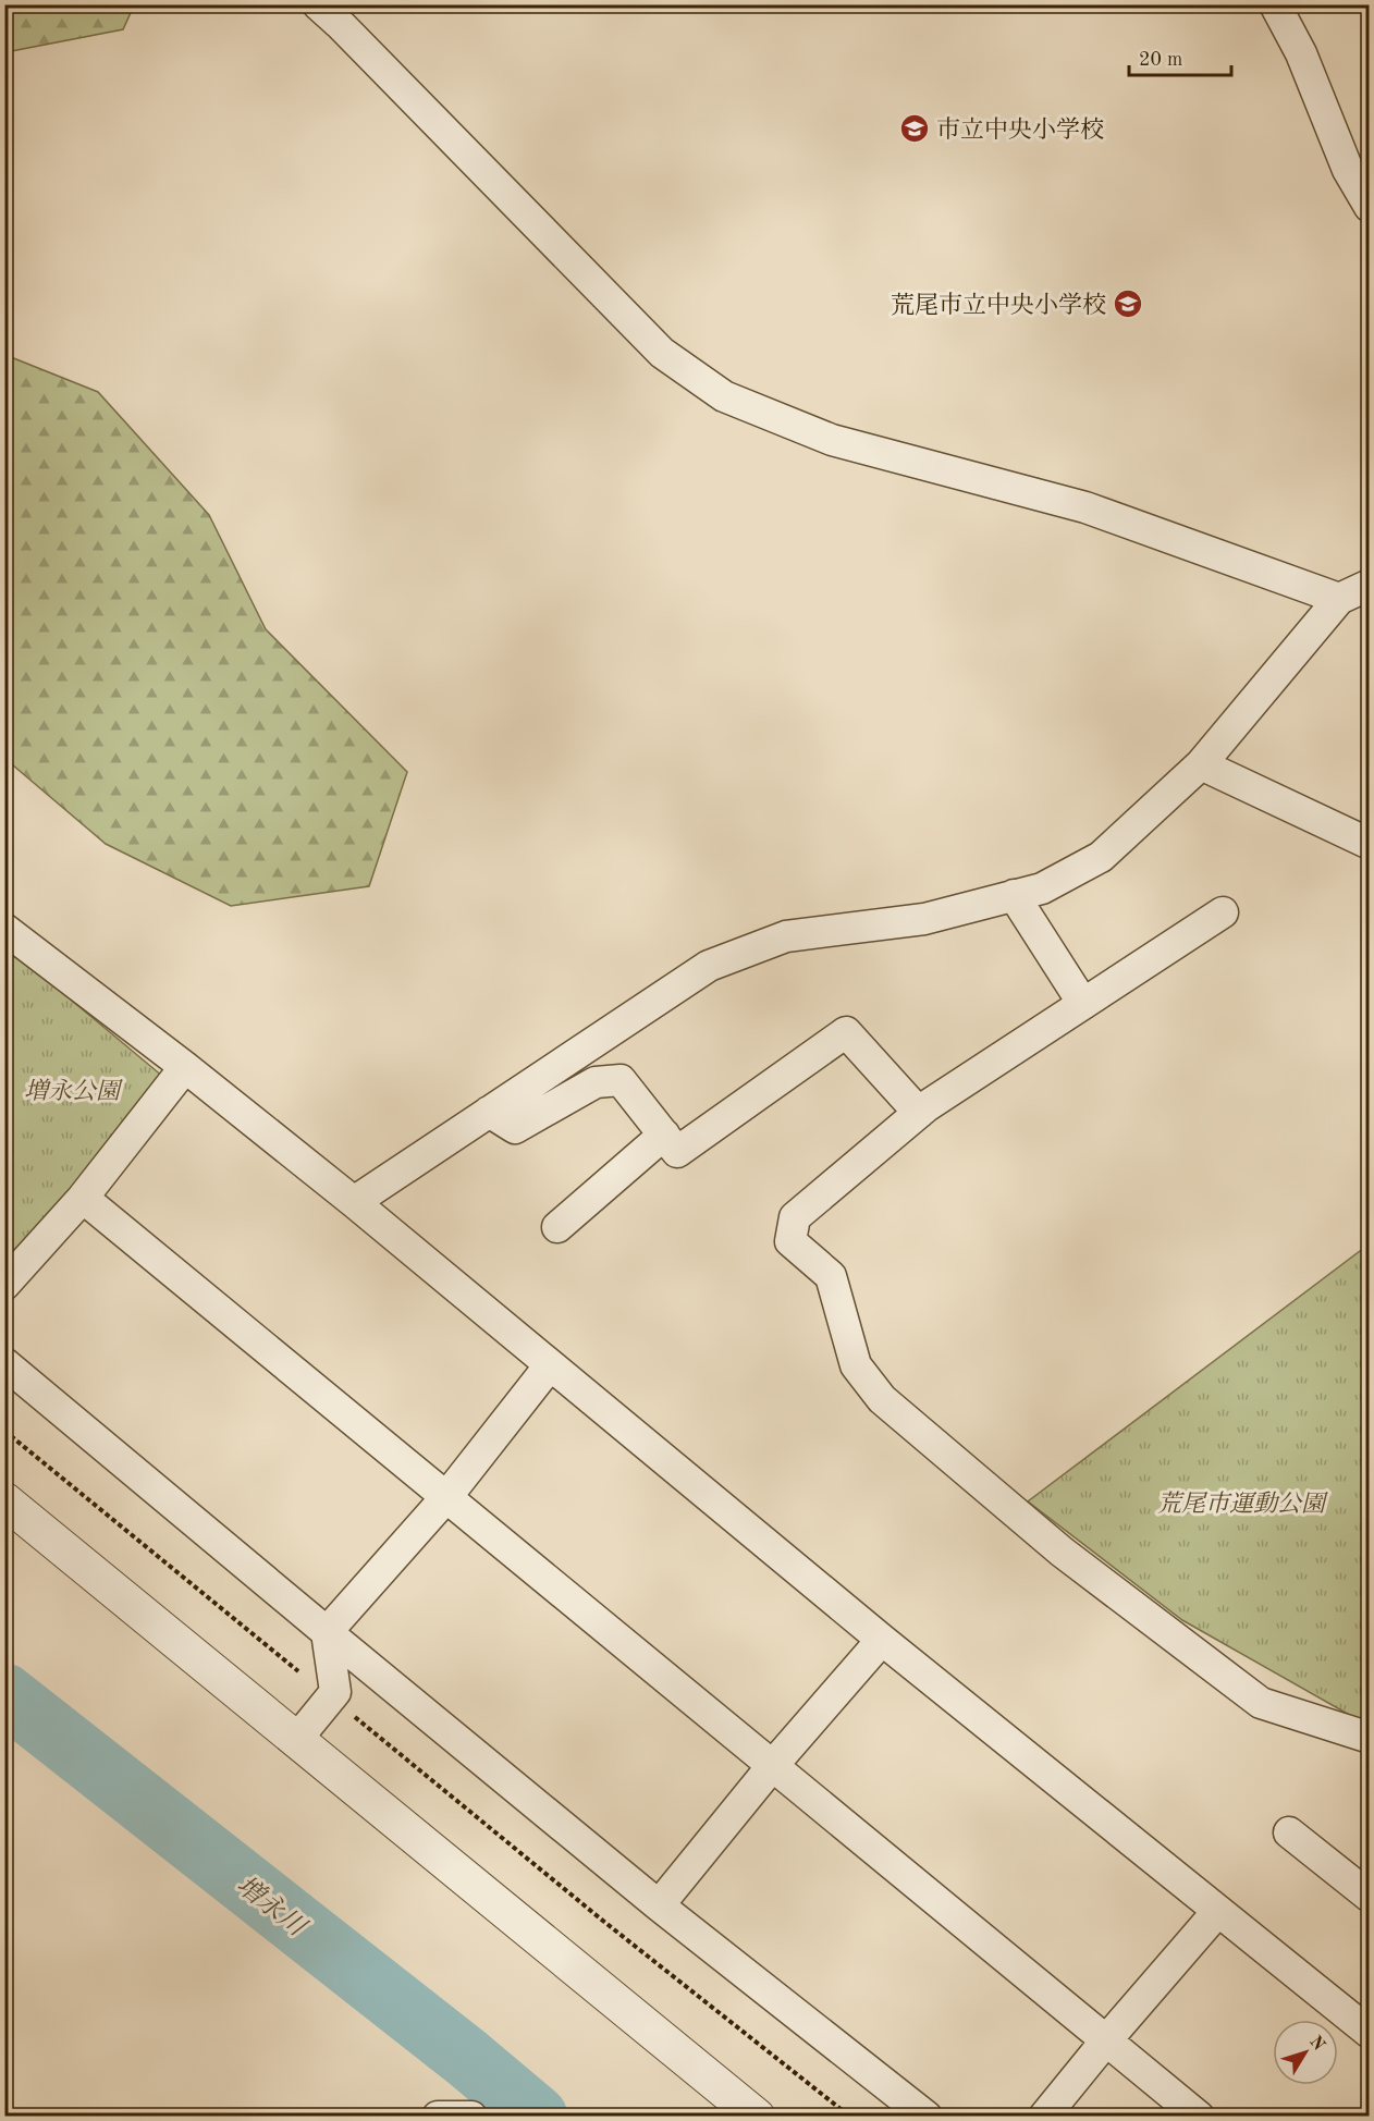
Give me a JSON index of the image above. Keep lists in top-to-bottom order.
{
  "water": ["増永川"],
  "parks": ["増永公園", "荒尾市運動公園"],
  "places": {
    "school or university": ["市立中央小学校", "荒尾市立中央小学校"]
  },
  "scale_bar": "20 m",
  "north": "top right"
}
